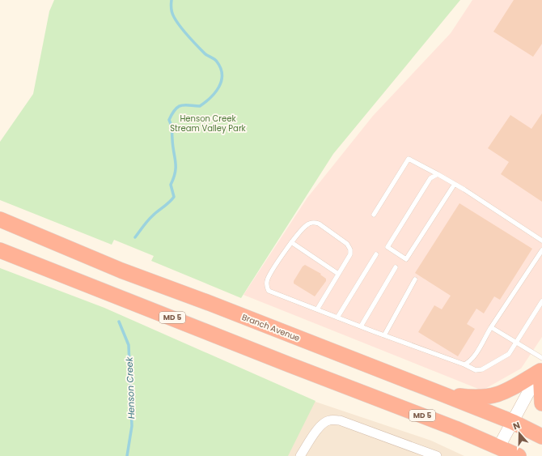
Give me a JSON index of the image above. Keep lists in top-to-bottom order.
{
  "streets": {
    "highway": ["MD 5", "Branch Avenue"]
  },
  "water": ["Henson Creek"],
  "parks": ["Henson Creek Stream Valley Park"],
  "north": "top"
}
